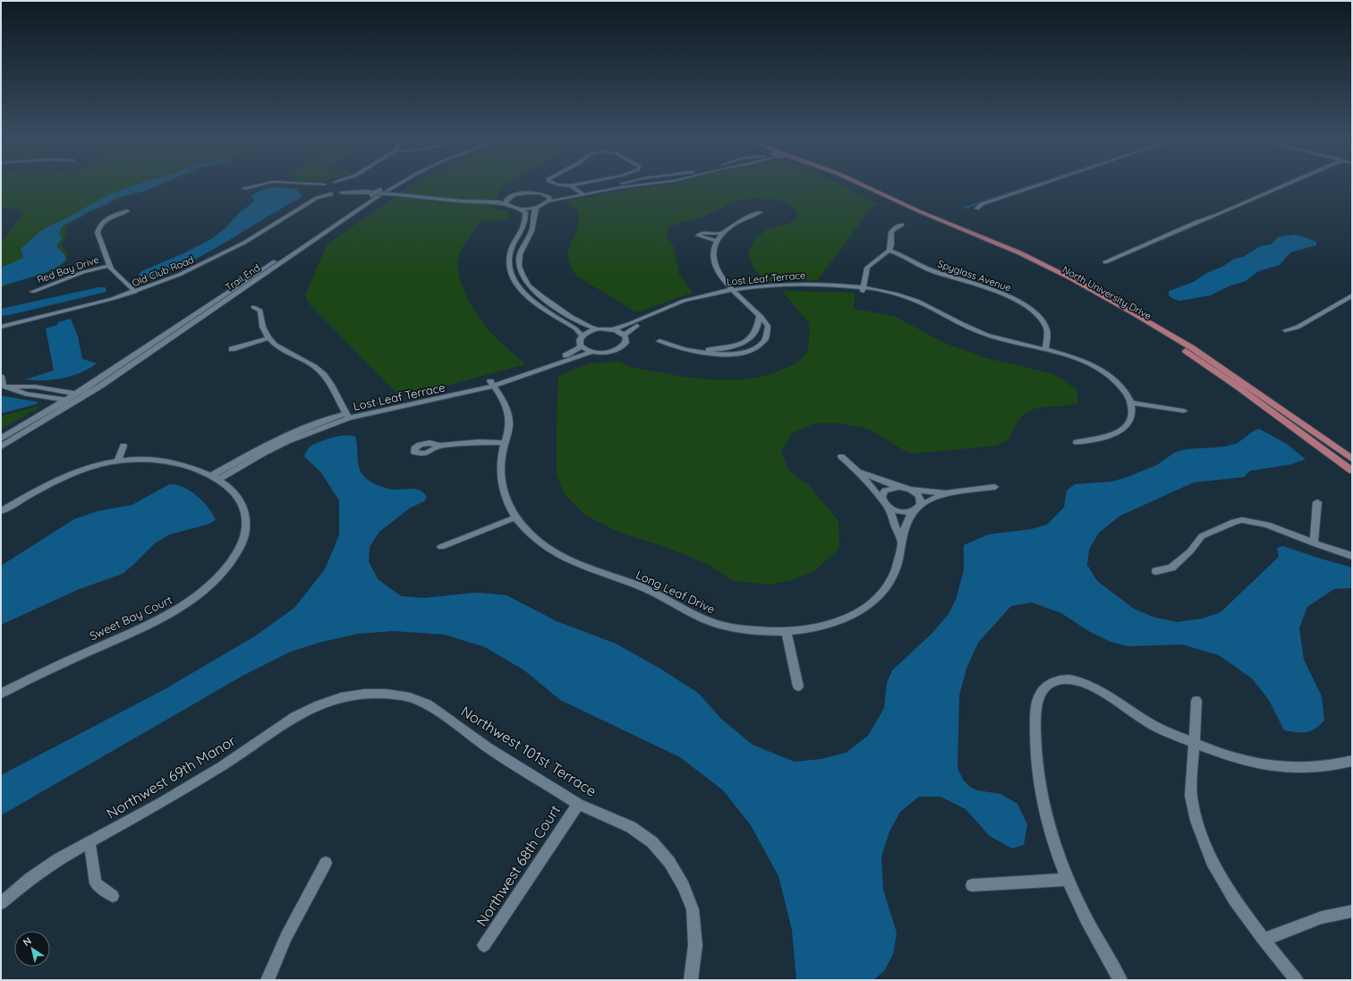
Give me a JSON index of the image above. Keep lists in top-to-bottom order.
{
  "streets": {
    "main road": ["North University Drive"],
    "street": [
      "Red Bay Drive",
      "Old Club Road",
      "Spyglass Avenue",
      "Trail End",
      "Lost Leaf Terrace",
      "Long Leaf Drive",
      "Sweet Bay Court",
      "Northwest 101st Terrace",
      "Northwest 69th Manor",
      "Northwest 68th Court"
    ]
  },
  "crossings": [
    ["Spyglass Avenue", "Lost Leaf Terrace"],
    ["Lost Leaf Terrace", "Long Leaf Drive"],
    ["Lost Leaf Terrace", "Sweet Bay Court"],
    ["Northwest 101st Terrace", "Northwest 69th Manor"],
    ["Northwest 101st Terrace", "Northwest 68th Court"]
  ],
  "north": "top left"
}
